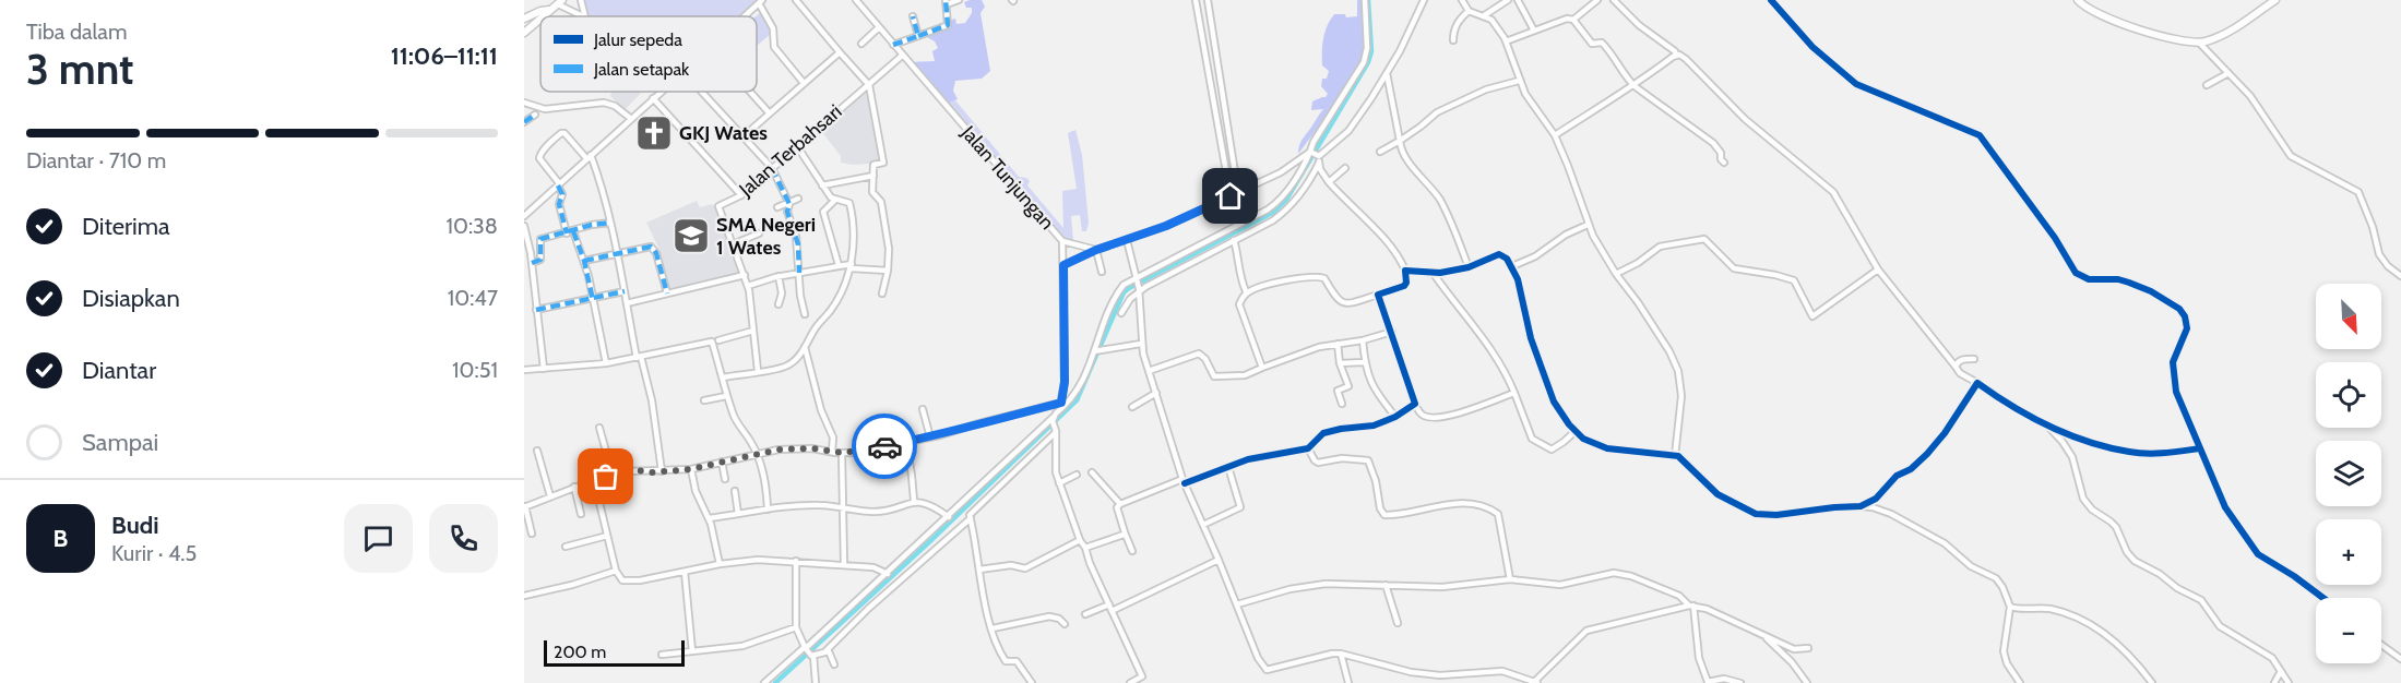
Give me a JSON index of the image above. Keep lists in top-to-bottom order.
{
  "streets": {
    "street": ["Jalan Terbahsari", "Jalan Tunjungan"]
  },
  "crossings": [
    ["Jalan Terbahsari", "Jalan Tunjungan"]
  ],
  "places": {
    "church": ["GKJ Wates"],
    "school or university": ["SMA Negeri 1 Wates"]
  },
  "legend": ["Jalur sepeda", "Jalan setapak"],
  "scale_bar": "200 m",
  "north": "bottom right",
  "page": {
    "heading": ["3 mnt", "Tiba dalam", "11:06–11:11"],
    "panel": ["Budi", "Kurir · 4.5"],
    "bar": "Diantar · 710 m",
    "list": [
      ["Diterima", "10:38"],
      ["Disiapkan", "10:47"],
      ["Diantar", "10:51"],
      "Sampai"
    ],
    "map_buttons": ["+", "−"],
    "round": "B",
    "scale": "200 m"
  }
}
